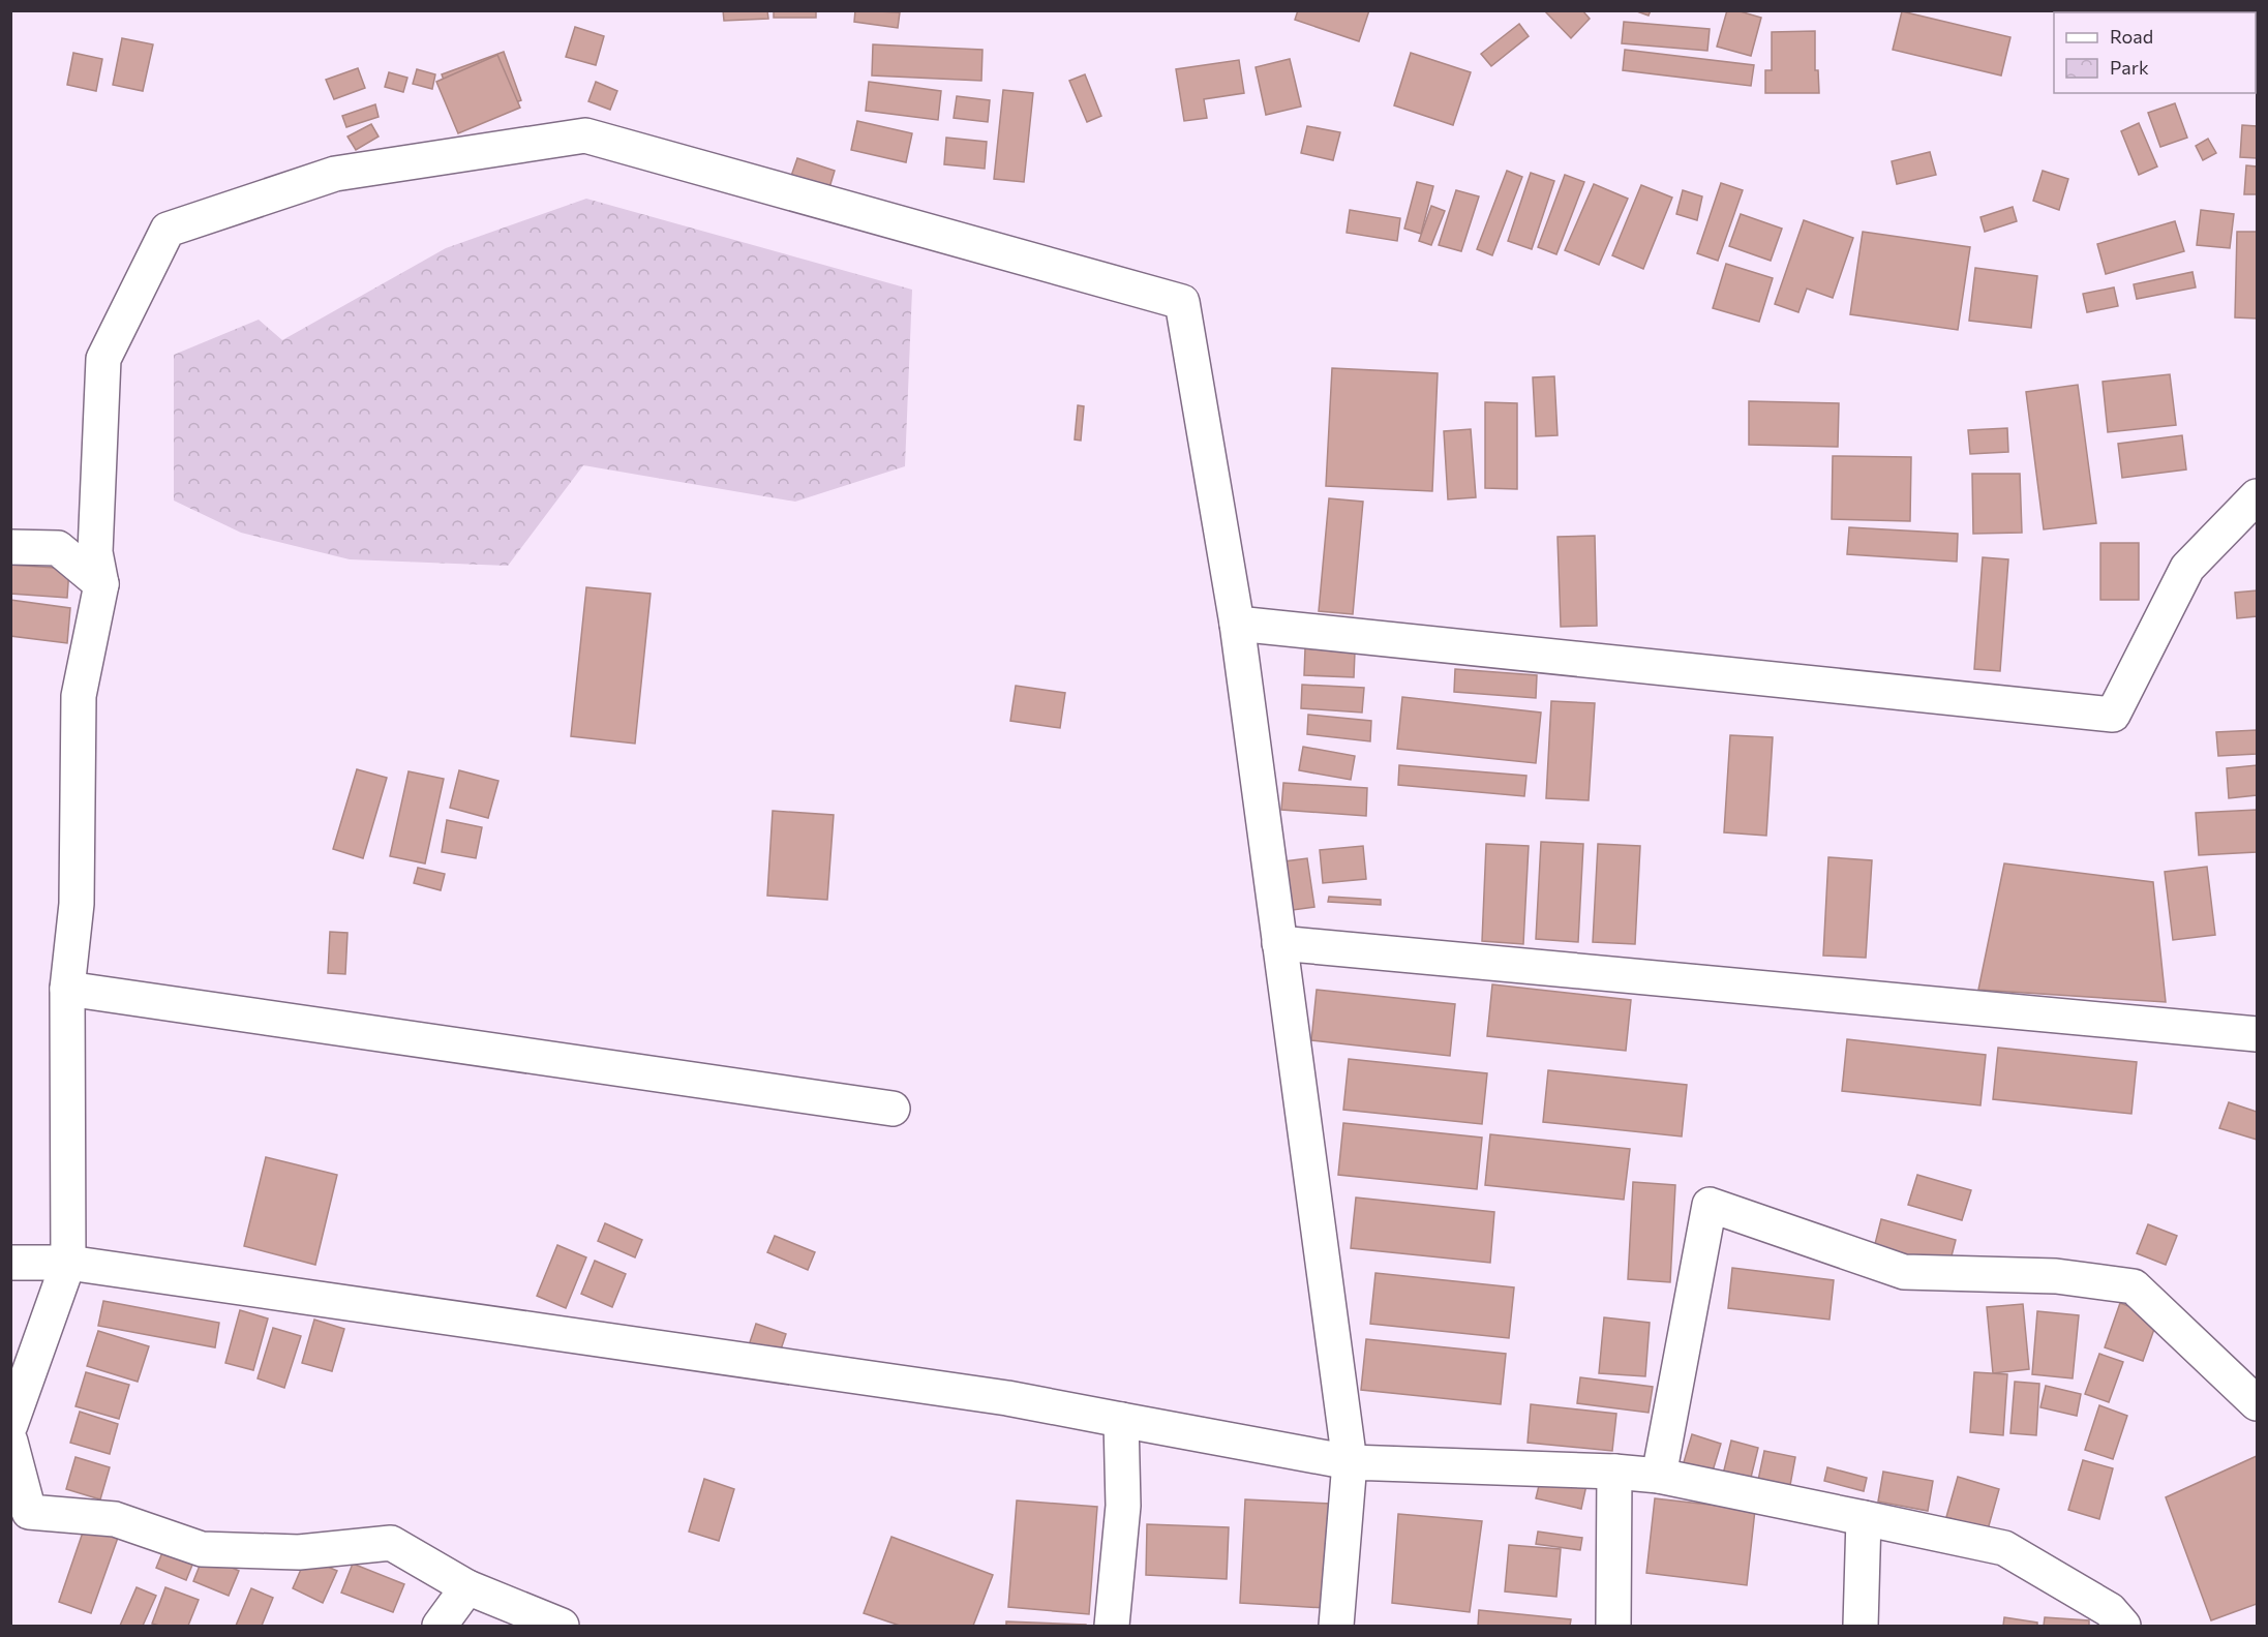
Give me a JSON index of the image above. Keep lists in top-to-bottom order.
{
  "legend": ["Road", "Park"]
}
